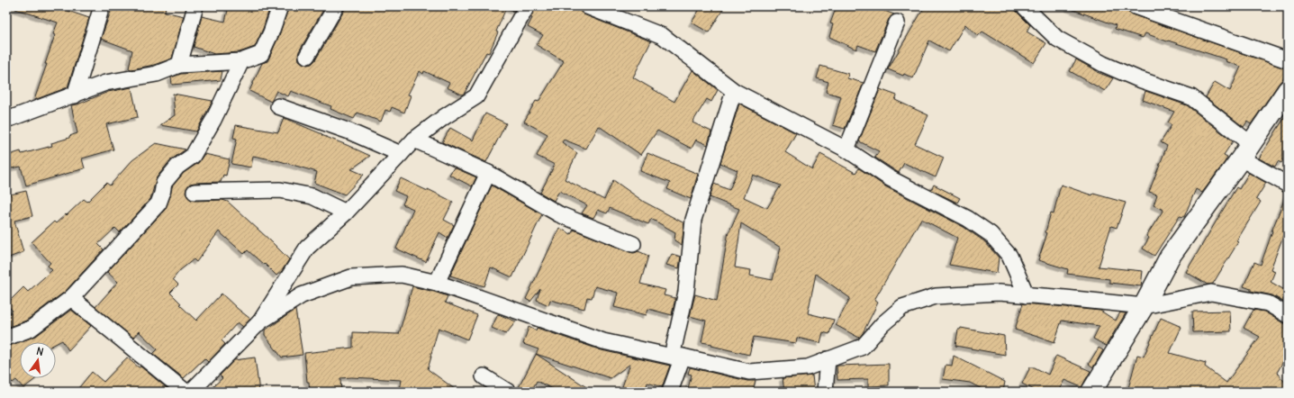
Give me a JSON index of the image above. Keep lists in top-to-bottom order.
{
  "north": "top"
}
